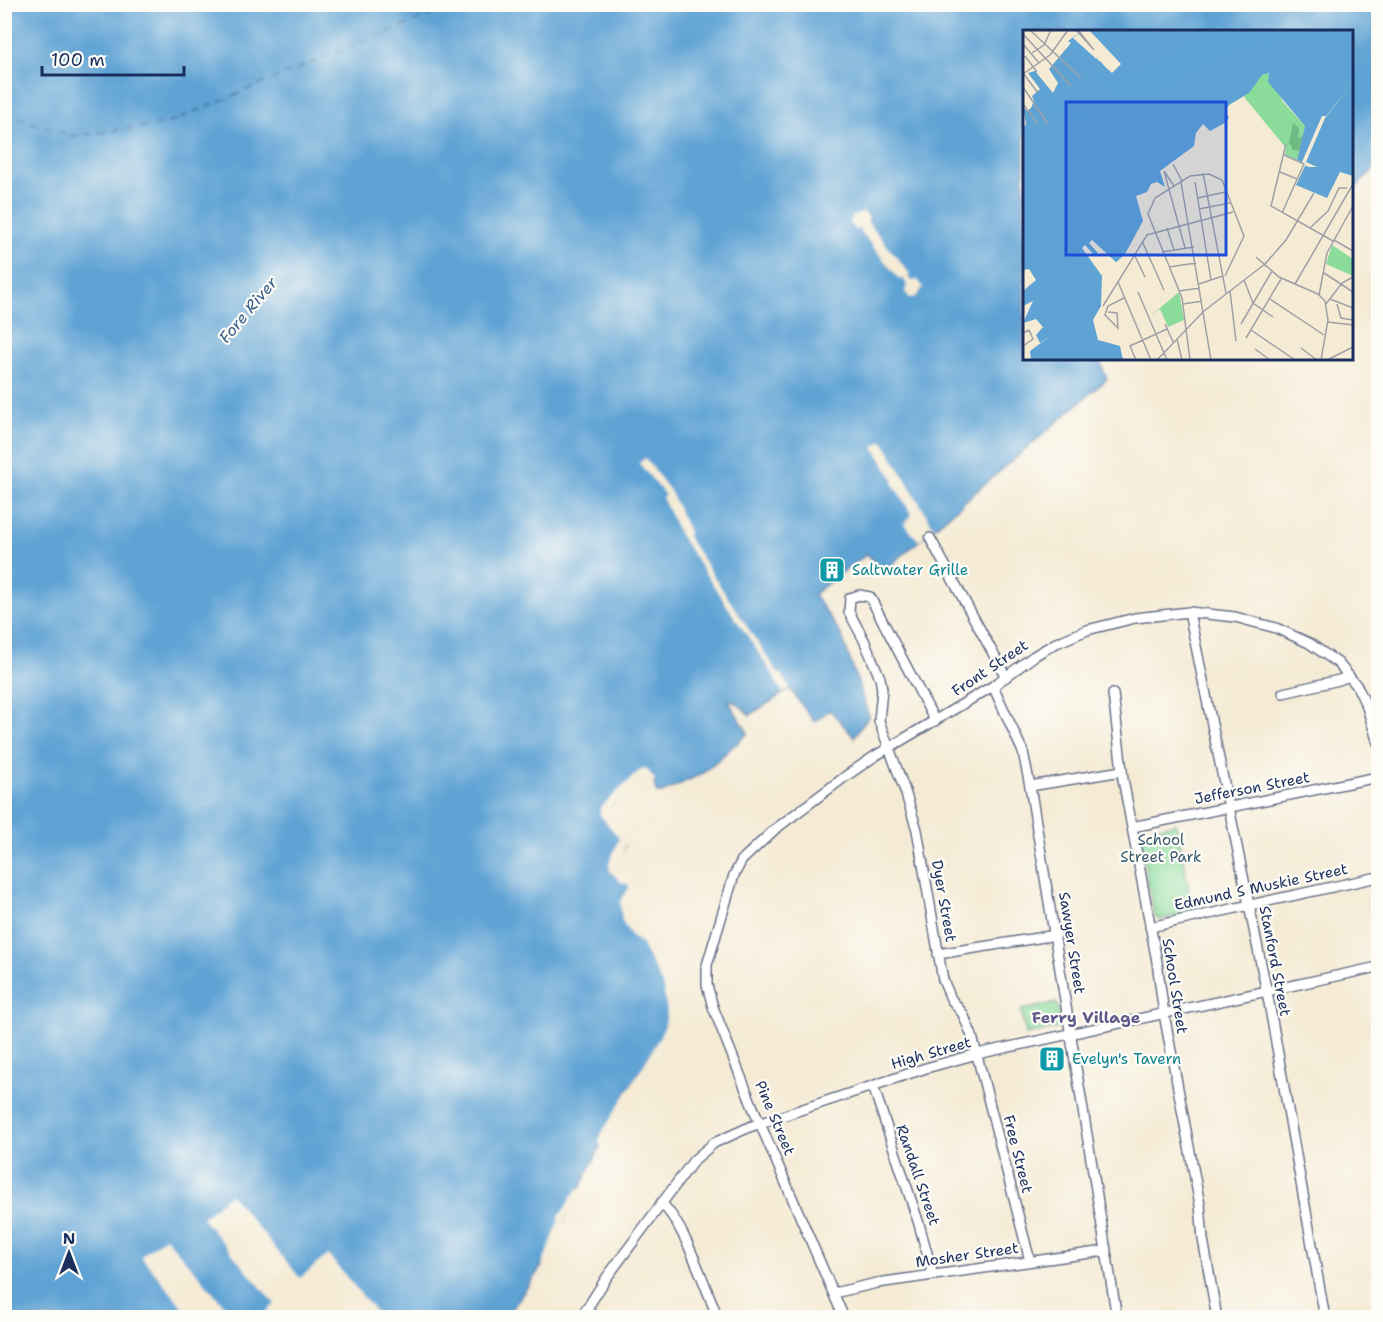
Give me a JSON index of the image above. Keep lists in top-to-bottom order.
{
  "streets": {
    "street": [
      "Front Street",
      "Jefferson Street",
      "Edmund S Muskie Street",
      "Dyer Street",
      "Sawyer Street",
      "Stanford Street",
      "School Street",
      "High Street",
      "Pine Street",
      "Free Street",
      "Randall Street",
      "Mosher Street"
    ]
  },
  "crossings": [
    ["Front Street", "Dyer Street"],
    ["Front Street", "Sawyer Street"],
    ["Front Street", "Stanford Street"],
    ["Front Street", "Pine Street"],
    ["Jefferson Street", "Stanford Street"],
    ["Jefferson Street", "School Street"],
    ["Edmund S Muskie Street", "Stanford Street"],
    ["Edmund S Muskie Street", "School Street"],
    ["Dyer Street", "High Street"],
    ["Dyer Street", "Free Street"],
    ["Sawyer Street", "High Street"],
    ["Sawyer Street", "Mosher Street"],
    ["Stanford Street", "High Street"],
    ["School Street", "High Street"],
    ["High Street", "Pine Street"],
    ["High Street", "Free Street"],
    ["High Street", "Randall Street"],
    ["Pine Street", "Mosher Street"],
    ["Free Street", "Mosher Street"],
    ["Randall Street", "Mosher Street"]
  ],
  "districts": ["Ferry Village"],
  "water": ["Fore River"],
  "parks": ["School Street Park"],
  "places": {
    "building": ["Saltwater Grille", "Evelyn's Tavern"]
  },
  "scale_bar": "100 m",
  "north": "top"
}
